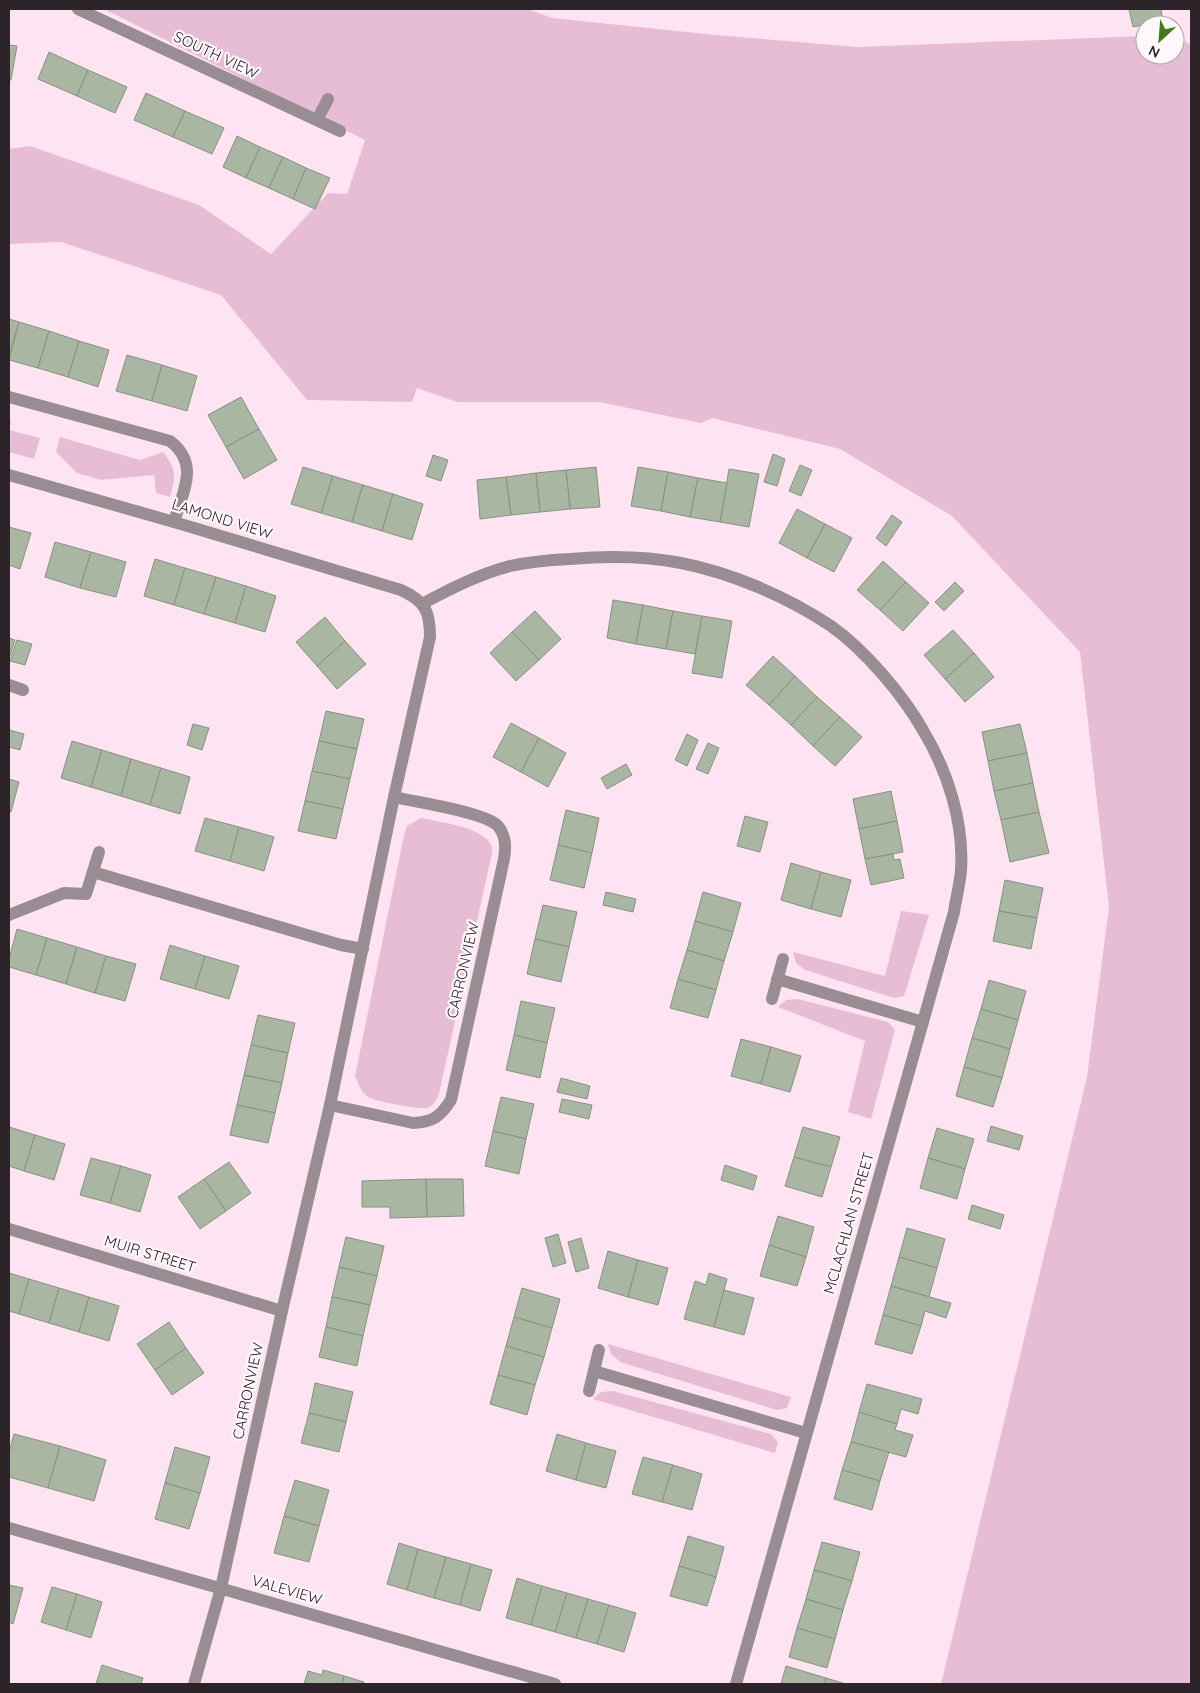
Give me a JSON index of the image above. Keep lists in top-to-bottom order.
{
  "streets": {
    "street": [
      "SOUTH VIEW",
      "LAMOND VIEW",
      "CARRONVIEW",
      "MCLACHLAN STREET",
      "MUIR STREET",
      "VALEVIEW"
    ]
  },
  "crossings": [
    ["LAMOND VIEW", "CARRONVIEW"],
    ["LAMOND VIEW", "MCLACHLAN STREET"],
    ["CARRONVIEW", "MCLACHLAN STREET"],
    ["CARRONVIEW", "MUIR STREET"],
    ["CARRONVIEW", "VALEVIEW"]
  ],
  "north": "bottom left"
}
